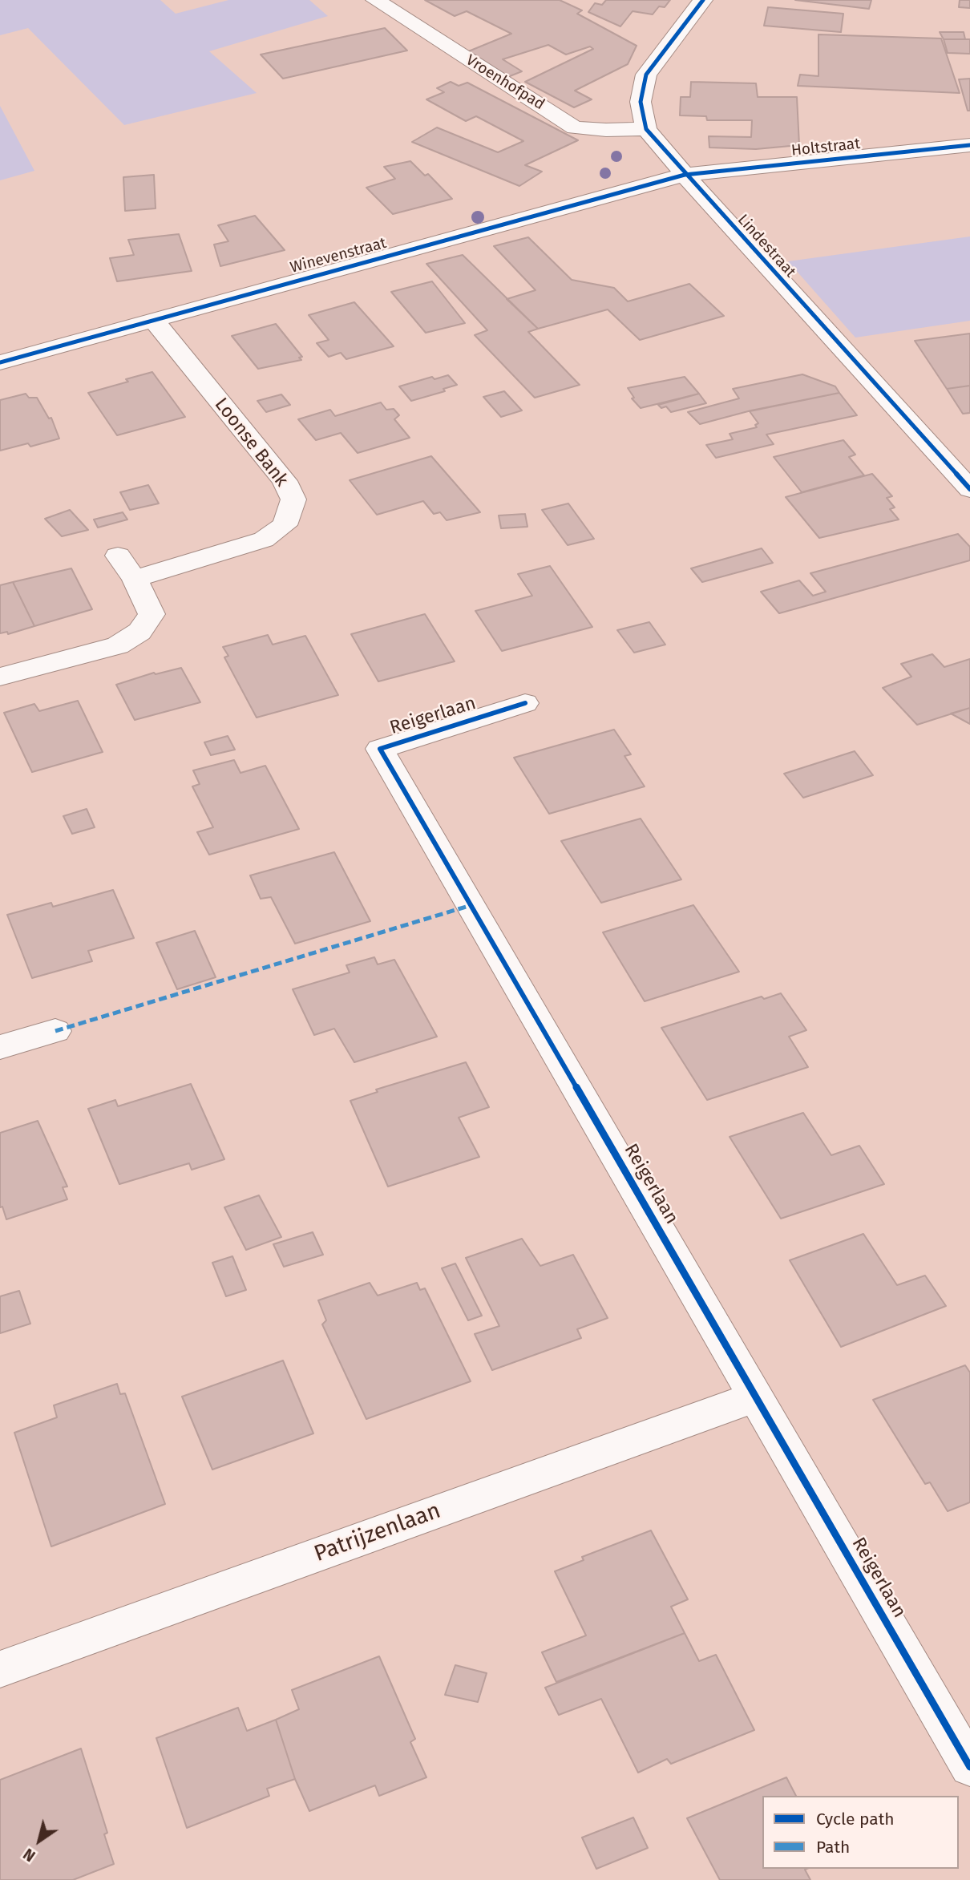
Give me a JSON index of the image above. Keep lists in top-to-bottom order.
{
  "streets": {
    "street": [
      "Vroenhofpad",
      "Holtstraat",
      "Lindestraat",
      "Winevenstraat",
      "Loonse Bank",
      "Reigerlaan",
      "Patrijzenlaan"
    ]
  },
  "crossings": [
    ["Vroenhofpad", "Lindestraat"],
    ["Holtstraat", "Lindestraat"],
    ["Holtstraat", "Winevenstraat"],
    ["Lindestraat", "Winevenstraat"],
    ["Winevenstraat", "Loonse Bank"],
    ["Reigerlaan", "Patrijzenlaan"]
  ],
  "legend": ["Cycle path", "Path"],
  "north": "bottom left"
}
